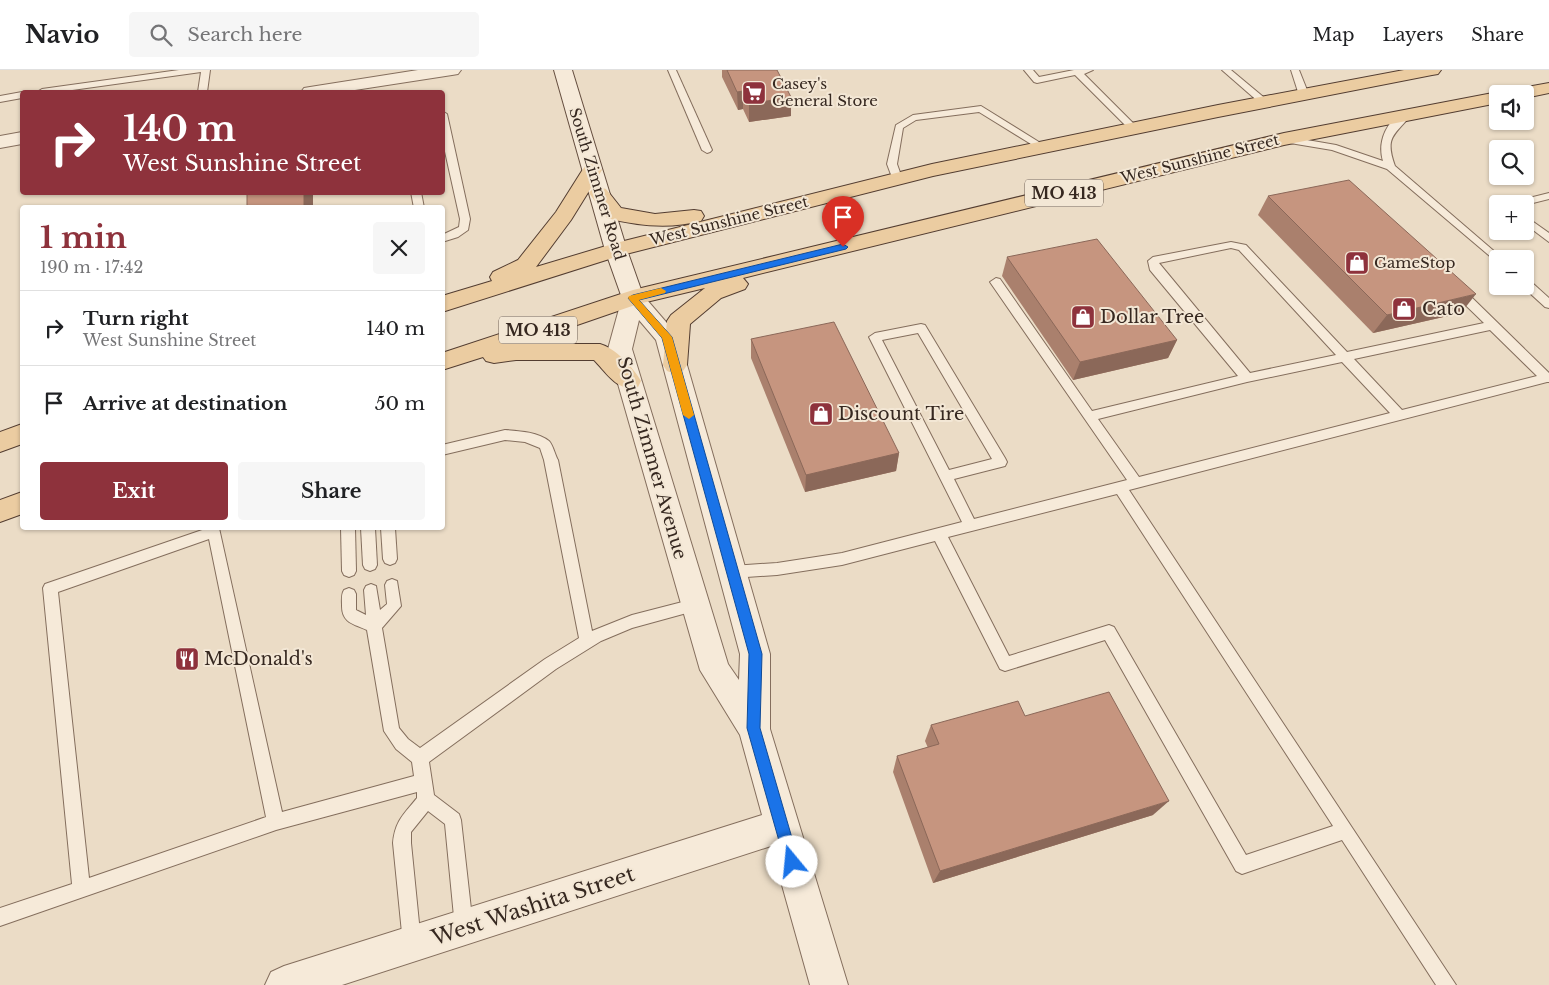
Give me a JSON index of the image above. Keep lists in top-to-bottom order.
{
  "streets": {
    "main road": ["West Sunshine Street", "MO 413"],
    "street": ["South Zimmer Road", "South Zimmer Avenue", "West Washita Street"]
  },
  "crossings": [
    ["West Sunshine Street", "South Zimmer Road"],
    ["West Sunshine Street", "South Zimmer Avenue"],
    ["South Zimmer Road", "South Zimmer Avenue"],
    ["South Zimmer Avenue", "West Washita Street"]
  ],
  "places": {
    "supermarket": ["Casey's General Store"],
    "shop": [
      "GameStop",
      "Cato",
      "Dollar Tree",
      "Discount Tire"
    ],
    "restaurant": ["McDonald's"]
  },
  "page": {
    "header": "Navio",
    "search": "Search here",
    "nav": ["Map", "Layers", "Share"],
    "map_buttons": ["+", "−"],
    "turn": ["140 m", "West Sunshine Street"],
    "heading": ["1 min", "190 m · 17:42"],
    "list": [
      {
        "name": "Turn right",
        "note": "West Sunshine Street",
        "value": "140 m"
      },
      {
        "name": "Arrive at destination",
        "value": "50 m"
      }
    ],
    "buttons": ["Exit", "Share"]
  }
}
